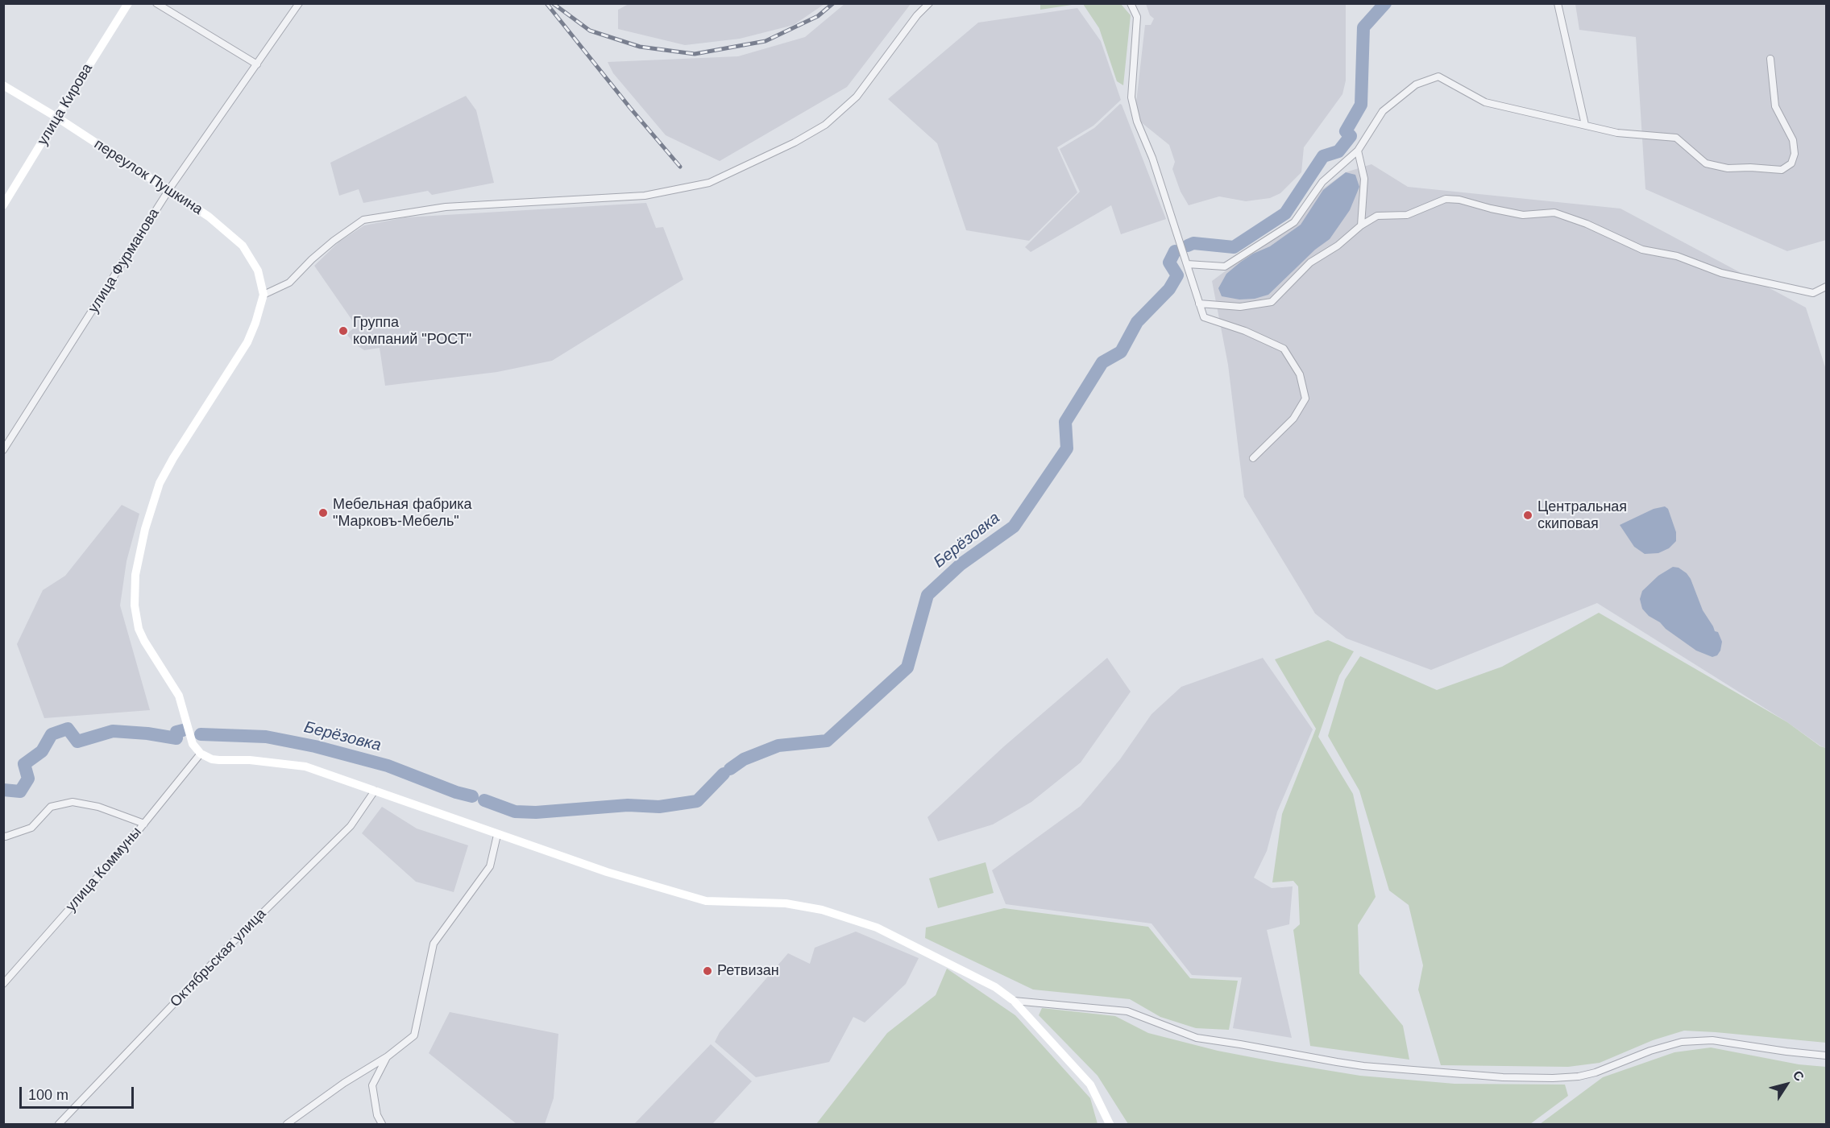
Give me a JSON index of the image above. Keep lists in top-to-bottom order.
{
  "streets": {
    "street": [
      "улица Кирова",
      "переулок Пушкина",
      "улица Фурманова",
      "улица Коммуны",
      "Октябрьская улица"
    ]
  },
  "crossings": [
    ["улица Кирова", "переулок Пушкина"],
    ["переулок Пушкина", "улица Фурманова"]
  ],
  "water": ["Берёзовка"],
  "places": [
    "Группа компаний \"РОСТ\"",
    "Мебельная фабрика \"Марковъ-Мебель\"",
    "Центральная скиповая",
    "Ретвизан"
  ],
  "scale_bar": "100 m",
  "north": "top right"
}
